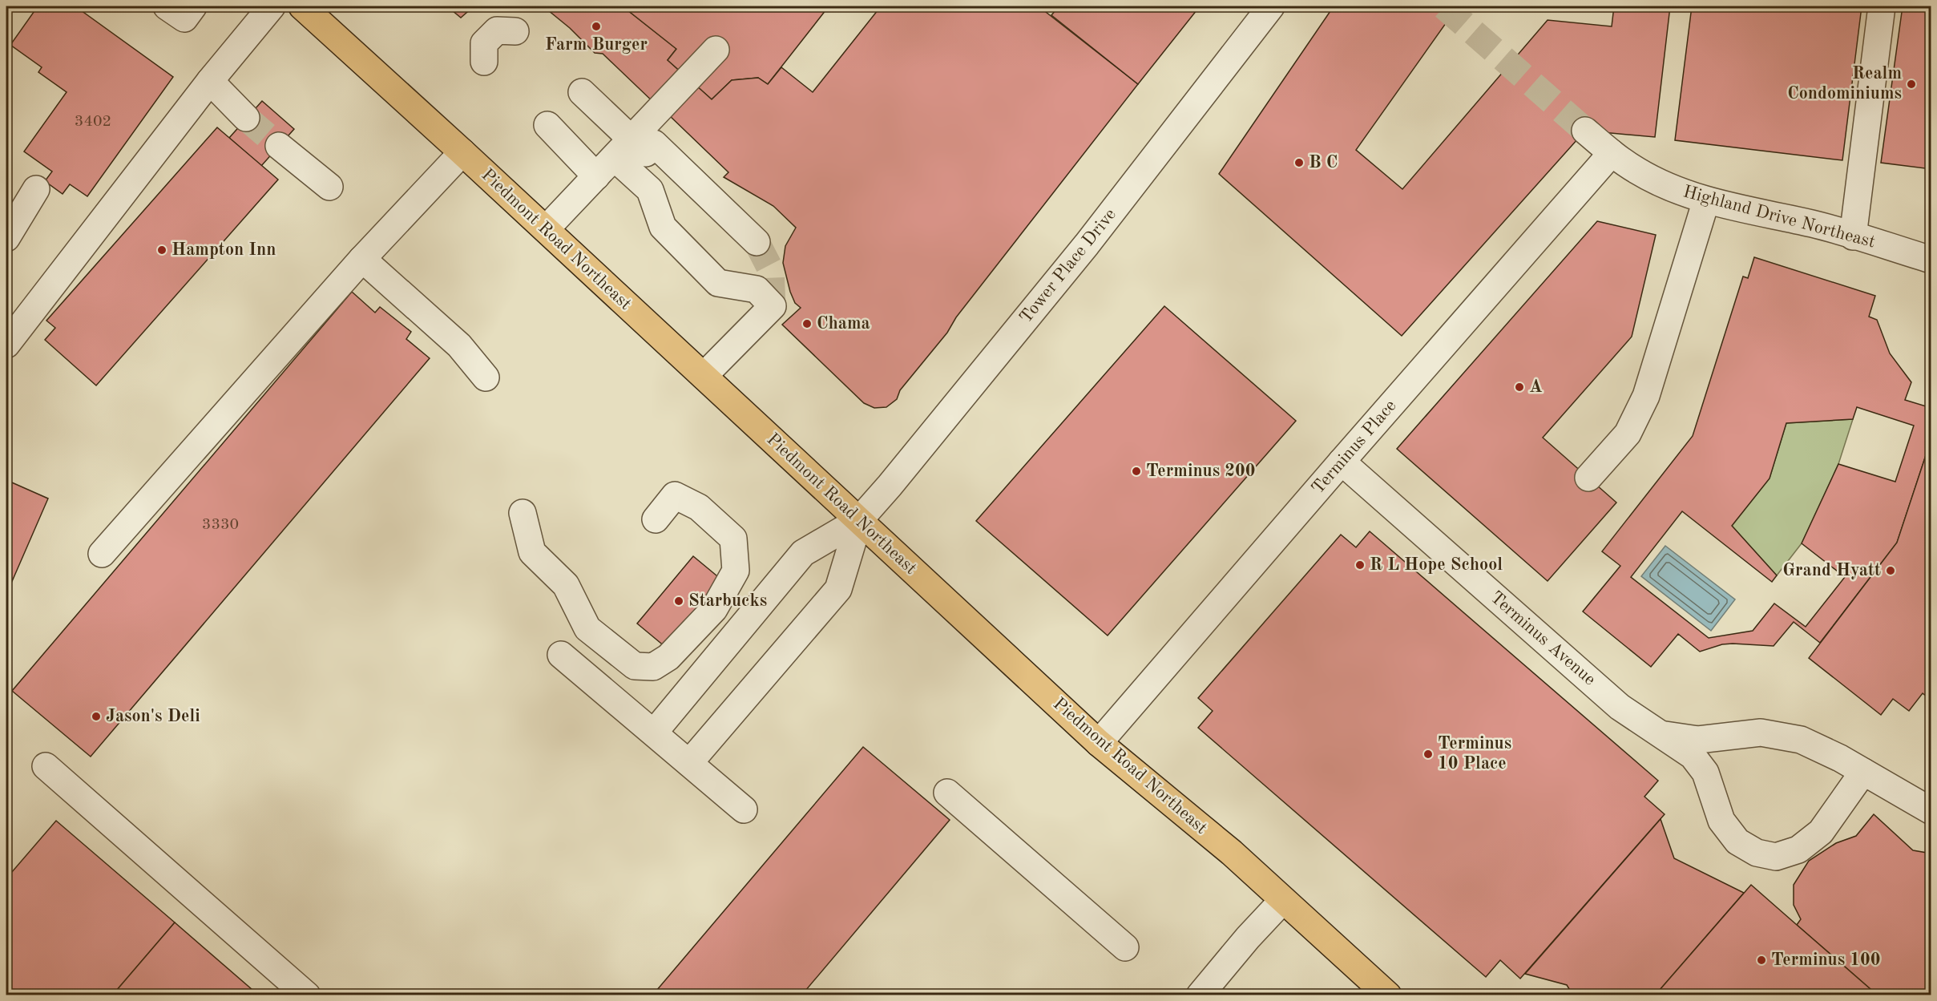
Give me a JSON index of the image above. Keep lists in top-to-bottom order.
{
  "streets": {
    "main road": ["Piedmont Road Northeast"],
    "street": [
      "Highland Drive Northeast",
      "Tower Place Drive",
      "Terminus Place",
      "Terminus Avenue"
    ]
  },
  "crossings": [
    ["Highland Drive Northeast", "Terminus Place"],
    ["Piedmont Road Northeast", "Tower Place Drive"],
    ["Piedmont Road Northeast", "Terminus Place"],
    ["Terminus Place", "Terminus Avenue"]
  ],
  "places": [
    "Farm Burger",
    "Realm Condominiums",
    "B C",
    "Hampton Inn",
    "Chama",
    "A",
    "Terminus 200",
    "R L Hope School",
    "Grand Hyatt",
    "Starbucks",
    "Jason's Deli",
    "Terminus 10 Place",
    "Terminus 100"
  ],
  "house_numbers": ["3402", "3330"]
}
